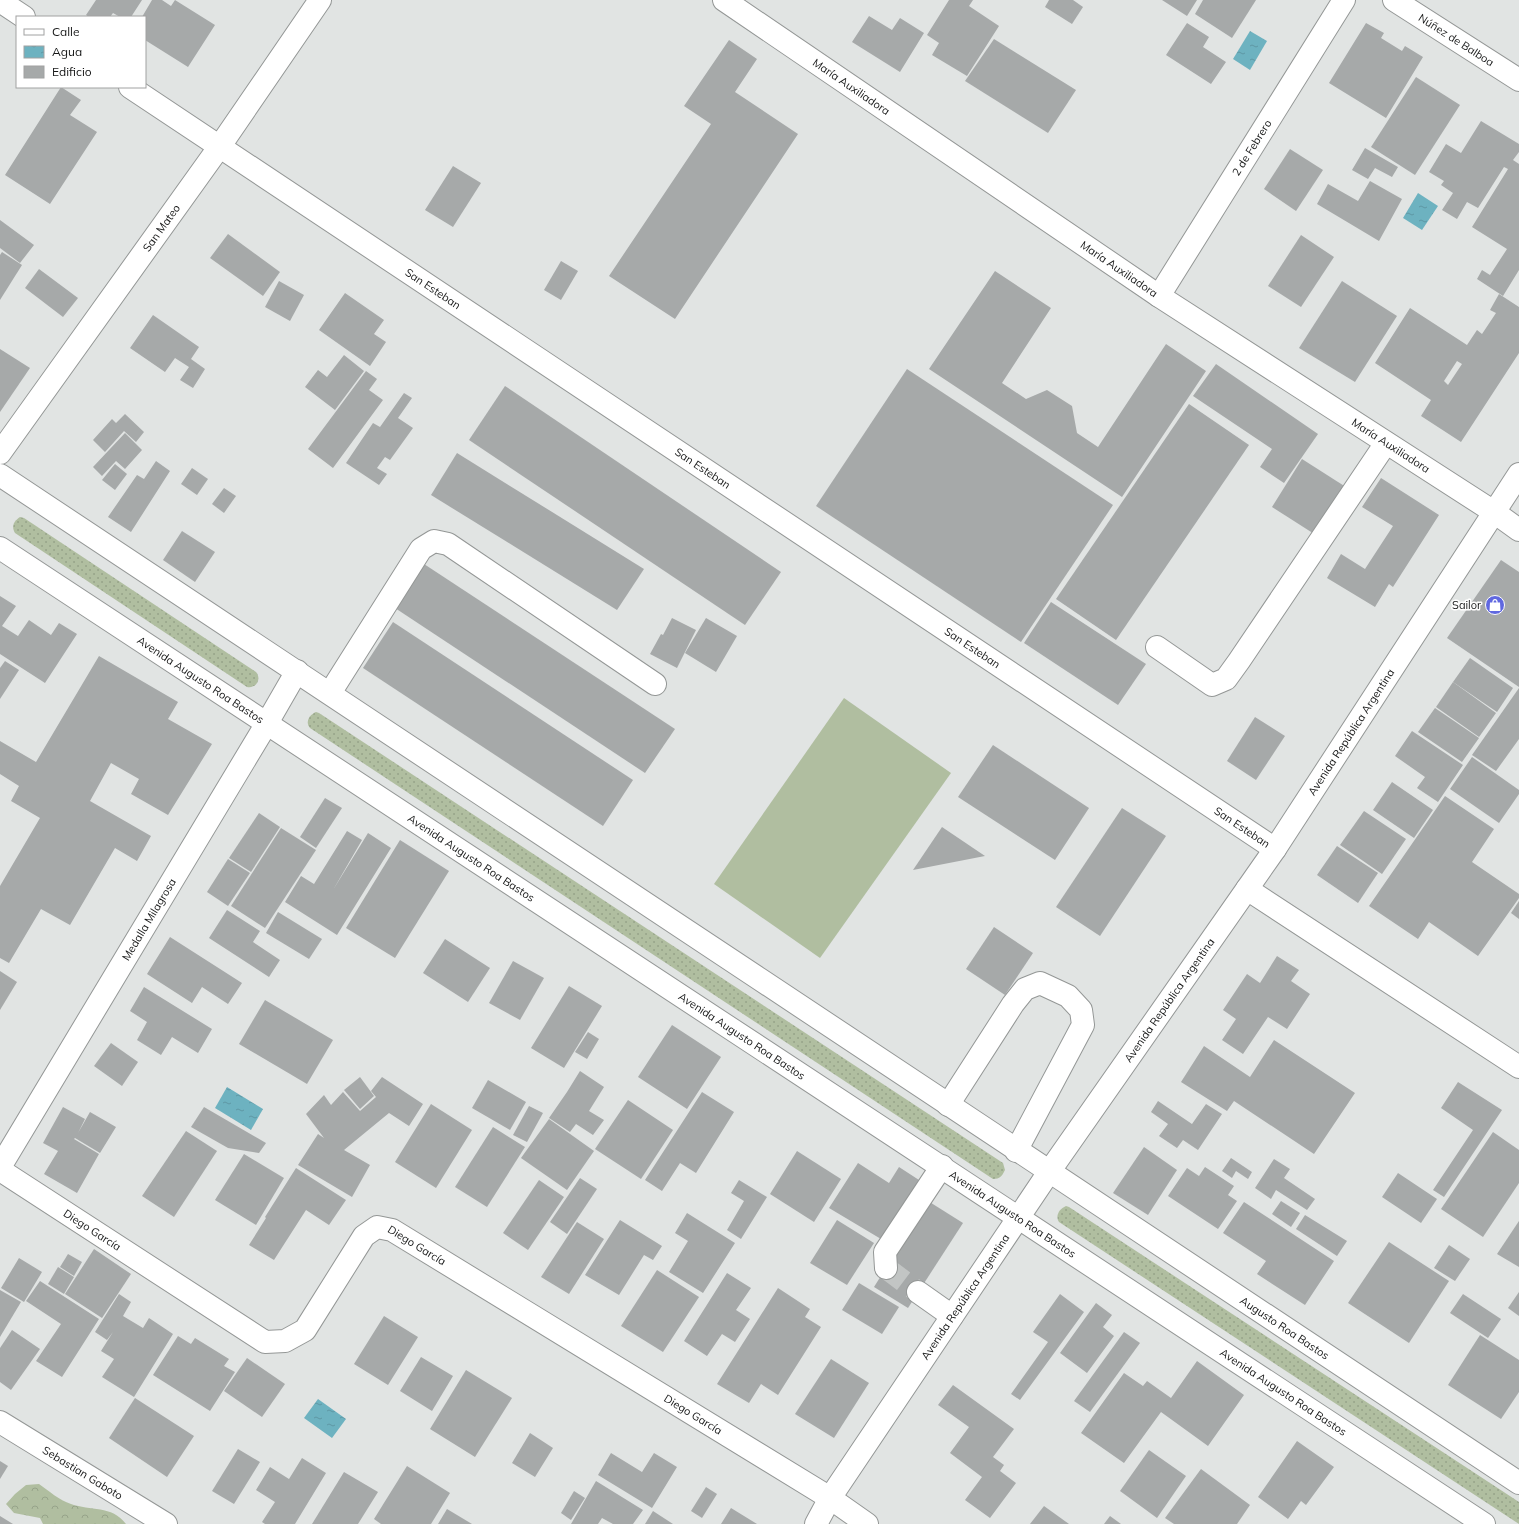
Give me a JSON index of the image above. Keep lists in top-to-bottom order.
{
  "streets": {
    "street": [
      "Núñez de Balboa",
      "María Auxiliadora",
      "2 de Febrero",
      "San Mateo",
      "San Esteban",
      "Avenida Augusto Roa Bastos",
      "Avenida República Argentina",
      "Medalla Milagrosa",
      "Diego García",
      "Augusto Roa Bastos",
      "Sebastian Gaboto"
    ]
  },
  "crossings": [
    ["María Auxiliadora", "2 de Febrero"],
    ["María Auxiliadora", "Avenida República Argentina"],
    ["San Mateo", "San Esteban"],
    ["San Esteban", "Avenida República Argentina"],
    ["Avenida Augusto Roa Bastos", "Avenida República Argentina"],
    ["Avenida Augusto Roa Bastos", "Medalla Milagrosa"],
    ["Avenida República Argentina", "Diego García"],
    ["Avenida República Argentina", "Augusto Roa Bastos"]
  ],
  "places": {
    "shop": ["Sailor"]
  },
  "legend": ["Calle", "Agua", "Edificio"]
}
